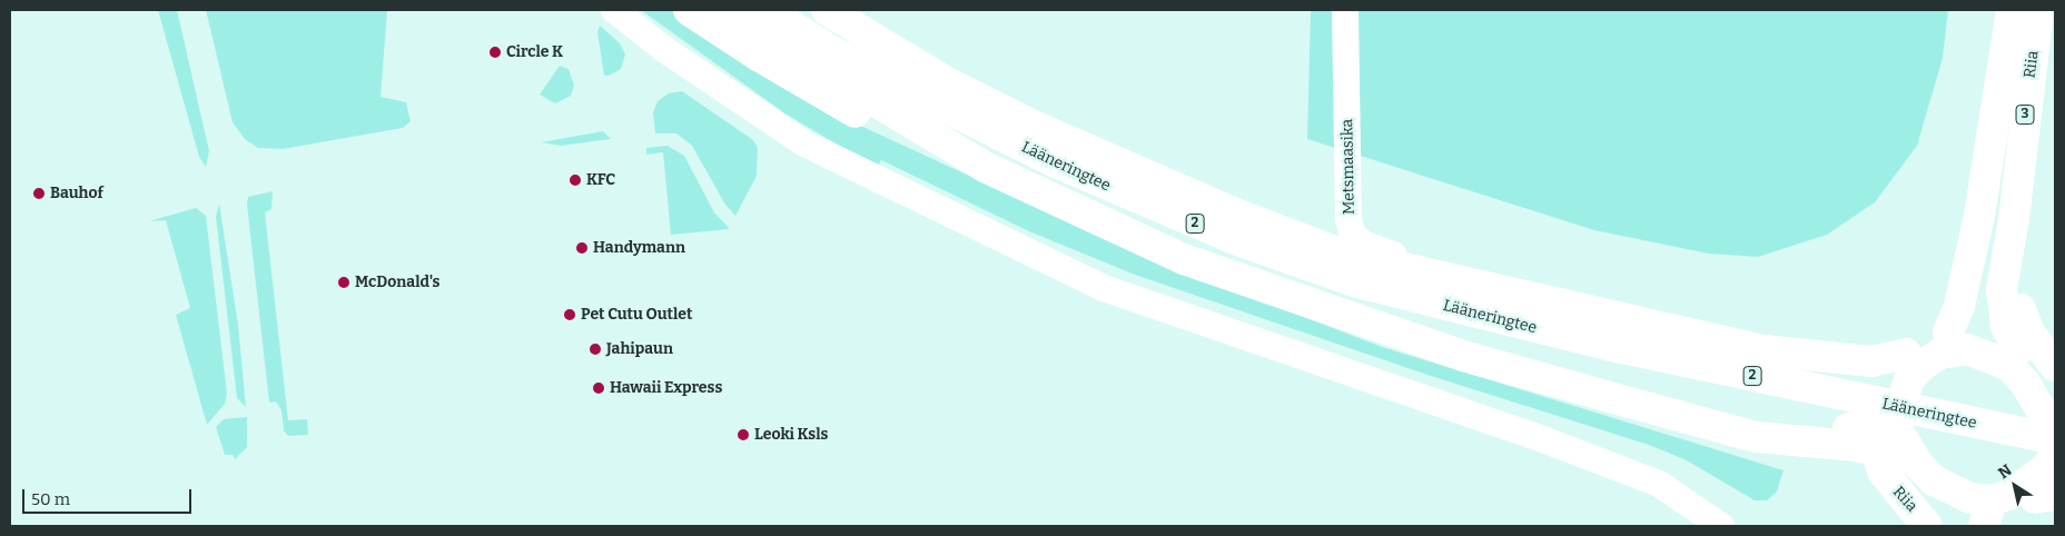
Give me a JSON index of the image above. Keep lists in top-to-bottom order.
{
  "streets": {
    "highway": [
      "Riia",
      "3",
      "Lääneringtee",
      "2"
    ],
    "street": ["Metsmaasika"]
  },
  "places": [
    "Circle K",
    "KFC",
    "Bauhof",
    "Handymann",
    "McDonald's",
    "Pet Cutu Outlet",
    "Jahipaun",
    "Hawaii Express",
    "Leoki Ksls"
  ],
  "scale_bar": "50 m",
  "north": "top left"
}
